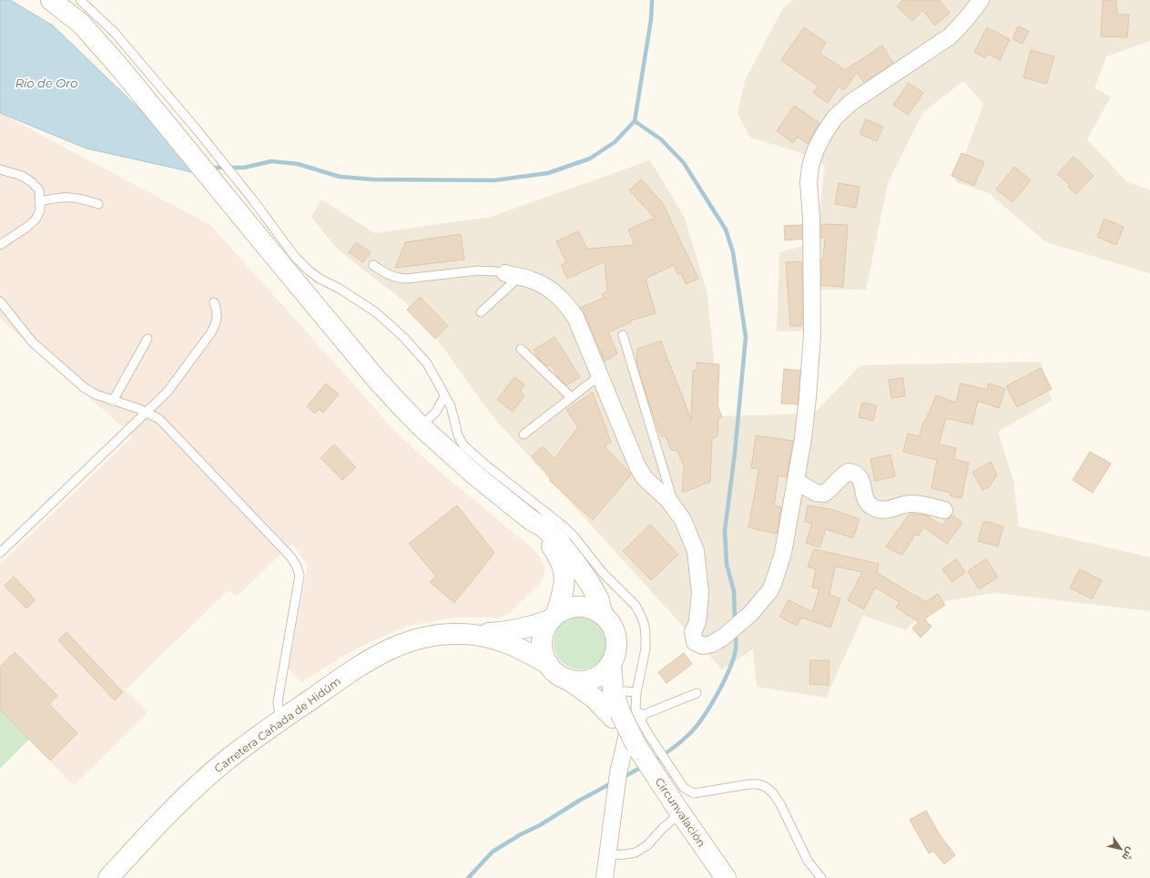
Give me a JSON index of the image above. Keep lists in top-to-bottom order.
{
  "streets": {
    "main road": ["Carretera Cañada de Hidúm", "Circunvalación"]
  },
  "water": ["Río de Oro"],
  "north": "bottom right"
}
